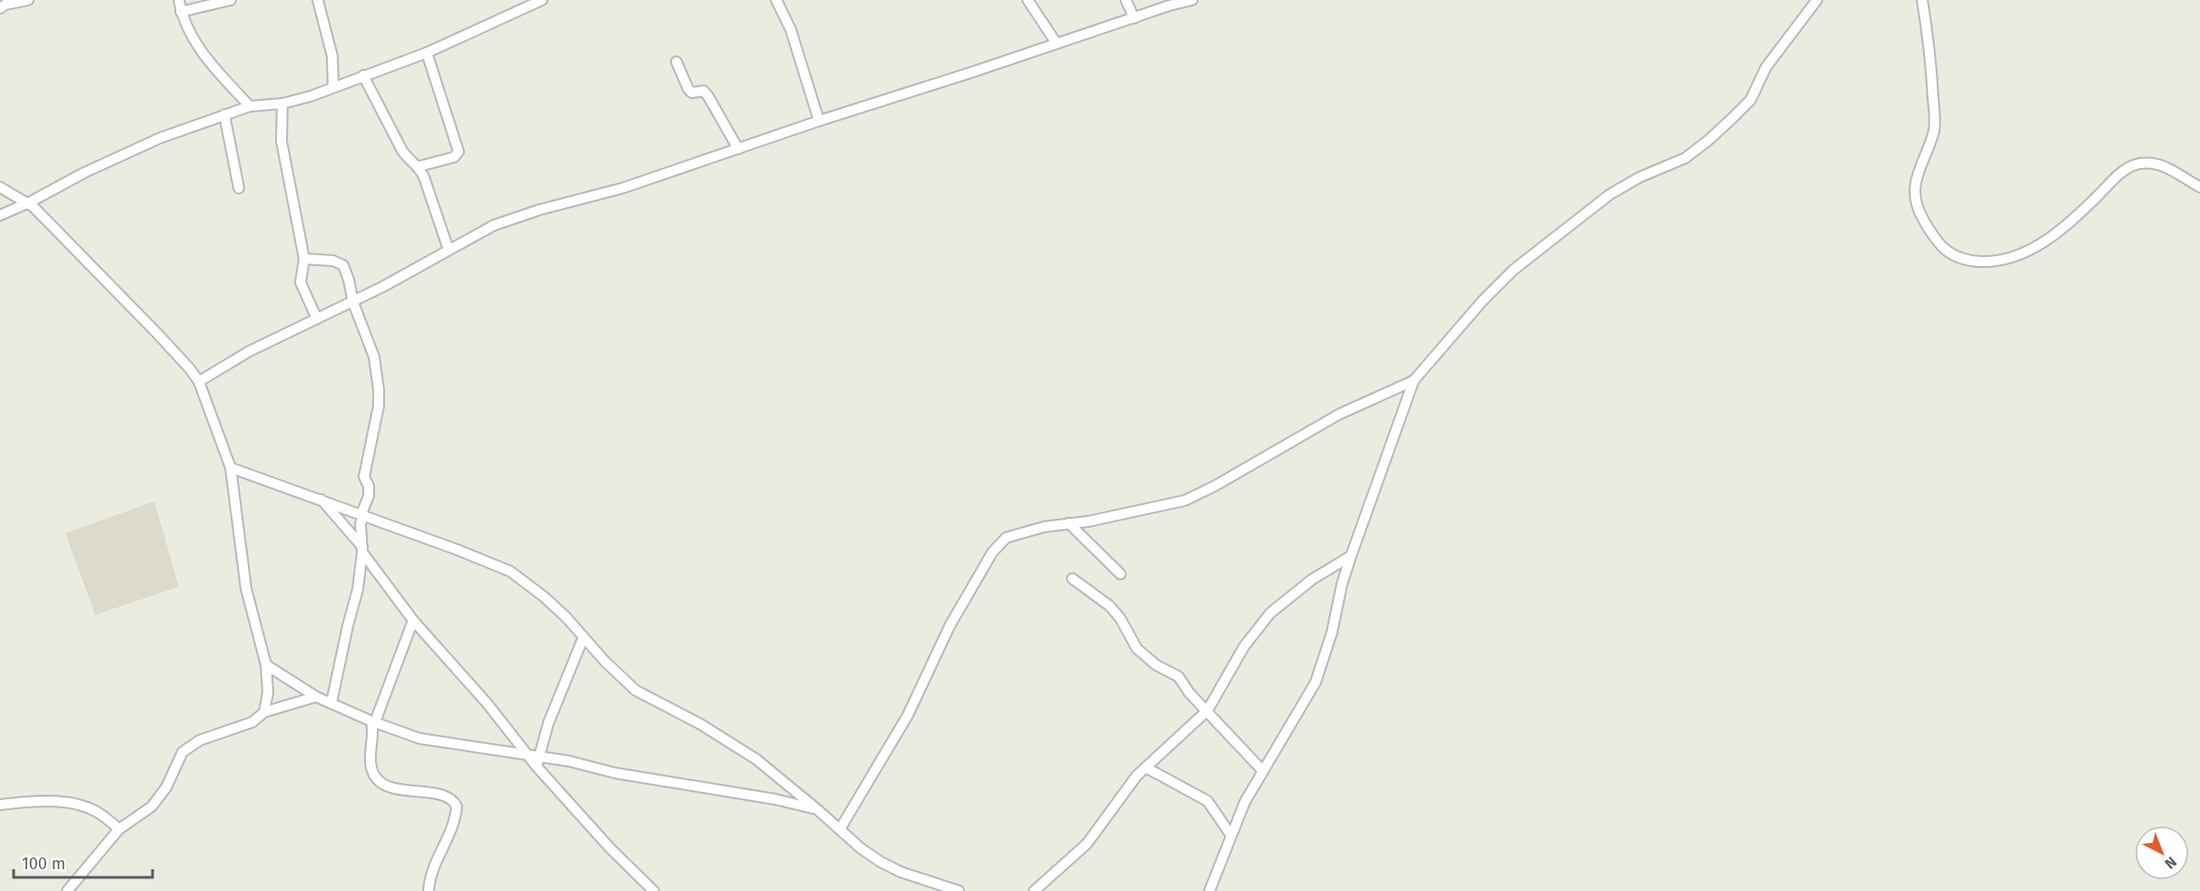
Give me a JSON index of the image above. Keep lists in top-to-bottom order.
{
  "scale_bar": "100 m",
  "north": "bottom right"
}
